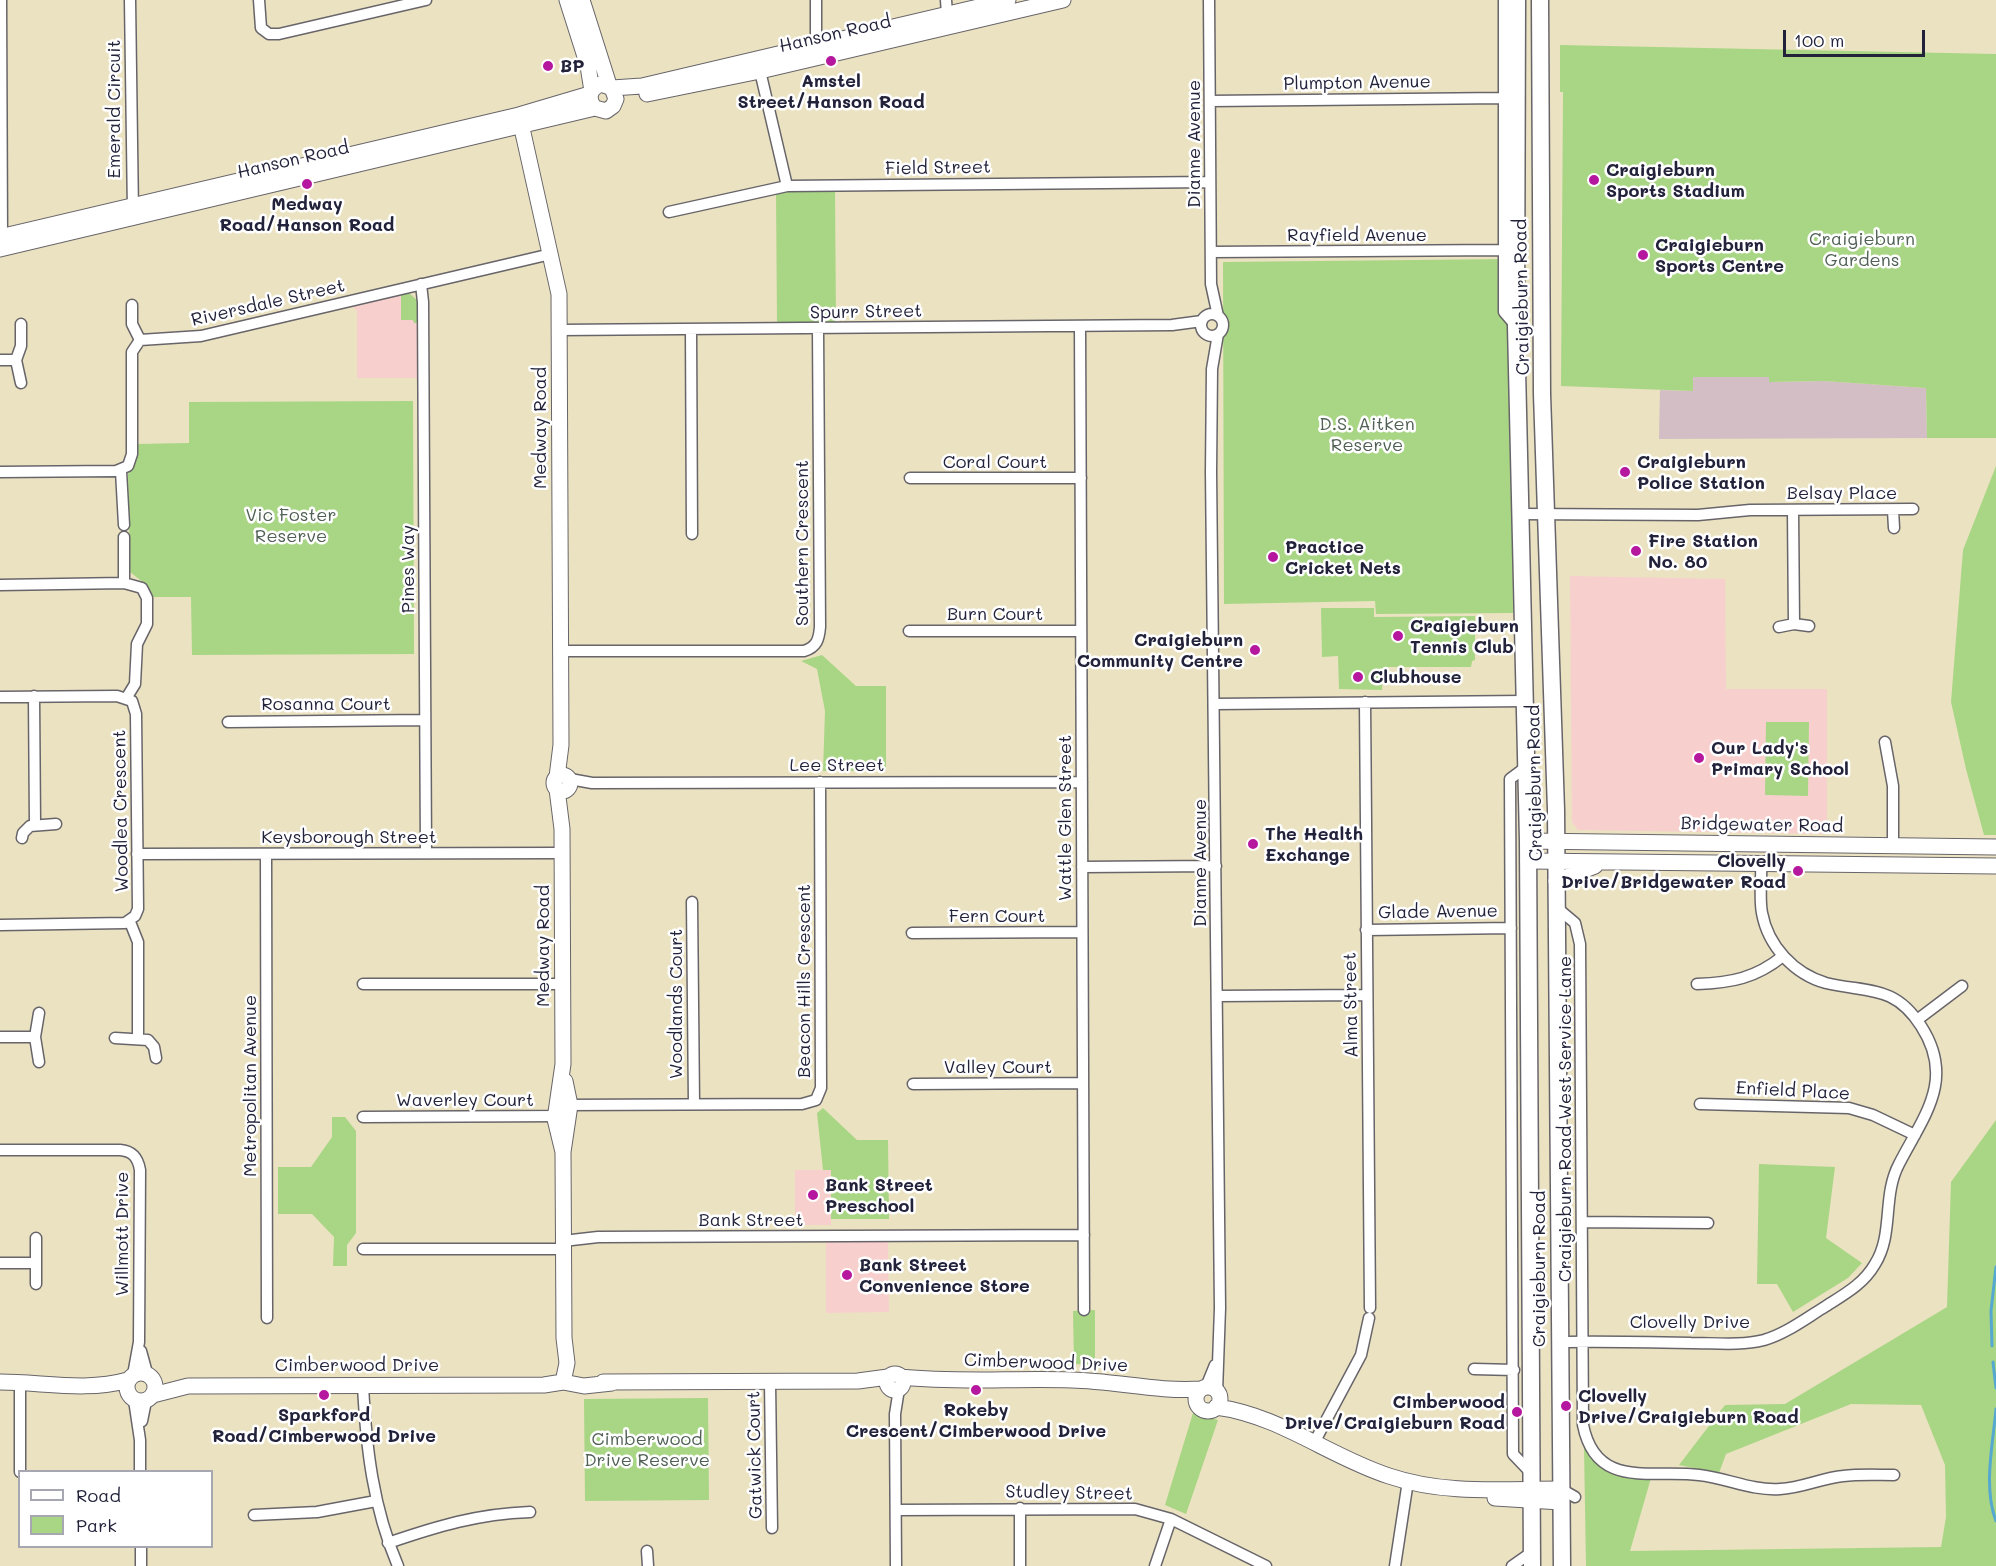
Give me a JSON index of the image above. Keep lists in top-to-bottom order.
{
  "streets": {
    "main road": ["Craigieburn Road"],
    "street": [
      "Hanson Road",
      "Plumpton Avenue",
      "Emerald Circuit",
      "Dianne Avenue",
      "Field Street",
      "Rayfield Avenue",
      "Riversdale Street",
      "Spurr Street",
      "Medway Road",
      "Coral Court",
      "Belsay Place",
      "Southern Crescent",
      "Pines Way",
      "Burn Court",
      "Rosanna Court",
      "Lee Street",
      "Woodlea Crescent",
      "Wattle Glen Street",
      "Bridgewater Road",
      "Keysborough Street",
      "Glade Avenue",
      "Fern Court",
      "Beacon Hills Crescent",
      "Woodlands Court",
      "Alma Street",
      "Valley Court",
      "Metropolitan Avenue",
      "Enfield Place",
      "Waverley Court",
      "Craigieburn Road West Service Lane",
      "Bank Street",
      "Willmott Drive",
      "Clovelly Drive",
      "Cimberwood Drive",
      "Gatwick Court",
      "Studley Street"
    ]
  },
  "crossings": [
    ["Hanson Road", "Emerald Circuit"],
    ["Hanson Road", "Medway Road"],
    ["Plumpton Avenue", "Dianne Avenue"],
    ["Plumpton Avenue", "Craigieburn Road"],
    ["Dianne Avenue", "Field Street"],
    ["Dianne Avenue", "Rayfield Avenue"],
    ["Dianne Avenue", "Spurr Street"],
    ["Dianne Avenue", "Cimberwood Drive"],
    ["Rayfield Avenue", "Craigieburn Road"],
    ["Craigieburn Road", "Belsay Place"],
    ["Craigieburn Road", "Bridgewater Road"],
    ["Craigieburn Road", "Glade Avenue"],
    ["Craigieburn Road", "Craigieburn Road West Service Lane"],
    ["Craigieburn Road", "Clovelly Drive"],
    ["Craigieburn Road", "Cimberwood Drive"],
    ["Riversdale Street", "Medway Road"],
    ["Riversdale Street", "Pines Way"],
    ["Spurr Street", "Medway Road"],
    ["Spurr Street", "Southern Crescent"],
    ["Spurr Street", "Wattle Glen Street"],
    ["Medway Road", "Southern Crescent"],
    ["Medway Road", "Lee Street"],
    ["Medway Road", "Keysborough Street"],
    ["Medway Road", "Beacon Hills Crescent"],
    ["Medway Road", "Waverley Court"],
    ["Medway Road", "Bank Street"],
    ["Medway Road", "Cimberwood Drive"],
    ["Coral Court", "Wattle Glen Street"],
    ["Pines Way", "Rosanna Court"],
    ["Pines Way", "Keysborough Street"],
    ["Burn Court", "Wattle Glen Street"],
    ["Lee Street", "Wattle Glen Street"],
    ["Lee Street", "Beacon Hills Crescent"],
    ["Woodlea Crescent", "Keysborough Street"],
    ["Wattle Glen Street", "Fern Court"],
    ["Wattle Glen Street", "Valley Court"],
    ["Wattle Glen Street", "Bank Street"],
    ["Bridgewater Road", "Clovelly Drive"],
    ["Keysborough Street", "Metropolitan Avenue"],
    ["Glade Avenue", "Alma Street"],
    ["Beacon Hills Crescent", "Woodlands Court"],
    ["Beacon Hills Crescent", "Waverley Court"],
    ["Alma Street", "Cimberwood Drive"],
    ["Enfield Place", "Clovelly Drive"],
    ["Craigieburn Road West Service Lane", "Clovelly Drive"],
    ["Willmott Drive", "Cimberwood Drive"],
    ["Cimberwood Drive", "Gatwick Court"]
  ],
  "parks": [
    "Craigieburn Gardens",
    "D.S. Aitken Reserve",
    "Vic Foster Reserve",
    "Cimberwood Drive Reserve"
  ],
  "places": [
    "Amstel Street/Hanson Road",
    "BP",
    "Craigieburn Sports Stadium",
    "Medway Road/Hanson Road",
    "Craigieburn Sports Centre",
    "Craigieburn Police Station",
    "Fire Station No. 80",
    "Practice Cricket Nets",
    "Craigieburn Tennis Club",
    "Craigieburn Community Centre",
    "Clubhouse",
    "Our Lady's Primary School",
    "The Health Exchange",
    "Clovelly Drive/Bridgewater Road",
    "Bank Street Preschool",
    "Bank Street Convenience Store",
    "Rokeby Crescent/Cimberwood Drive",
    "Sparkford Road/Cimberwood Drive",
    "Clovelly Drive/Craigieburn Road",
    "Cimberwood Drive/Craigieburn Road"
  ],
  "legend": ["Road", "Park"],
  "scale_bar": "100 m"
}
